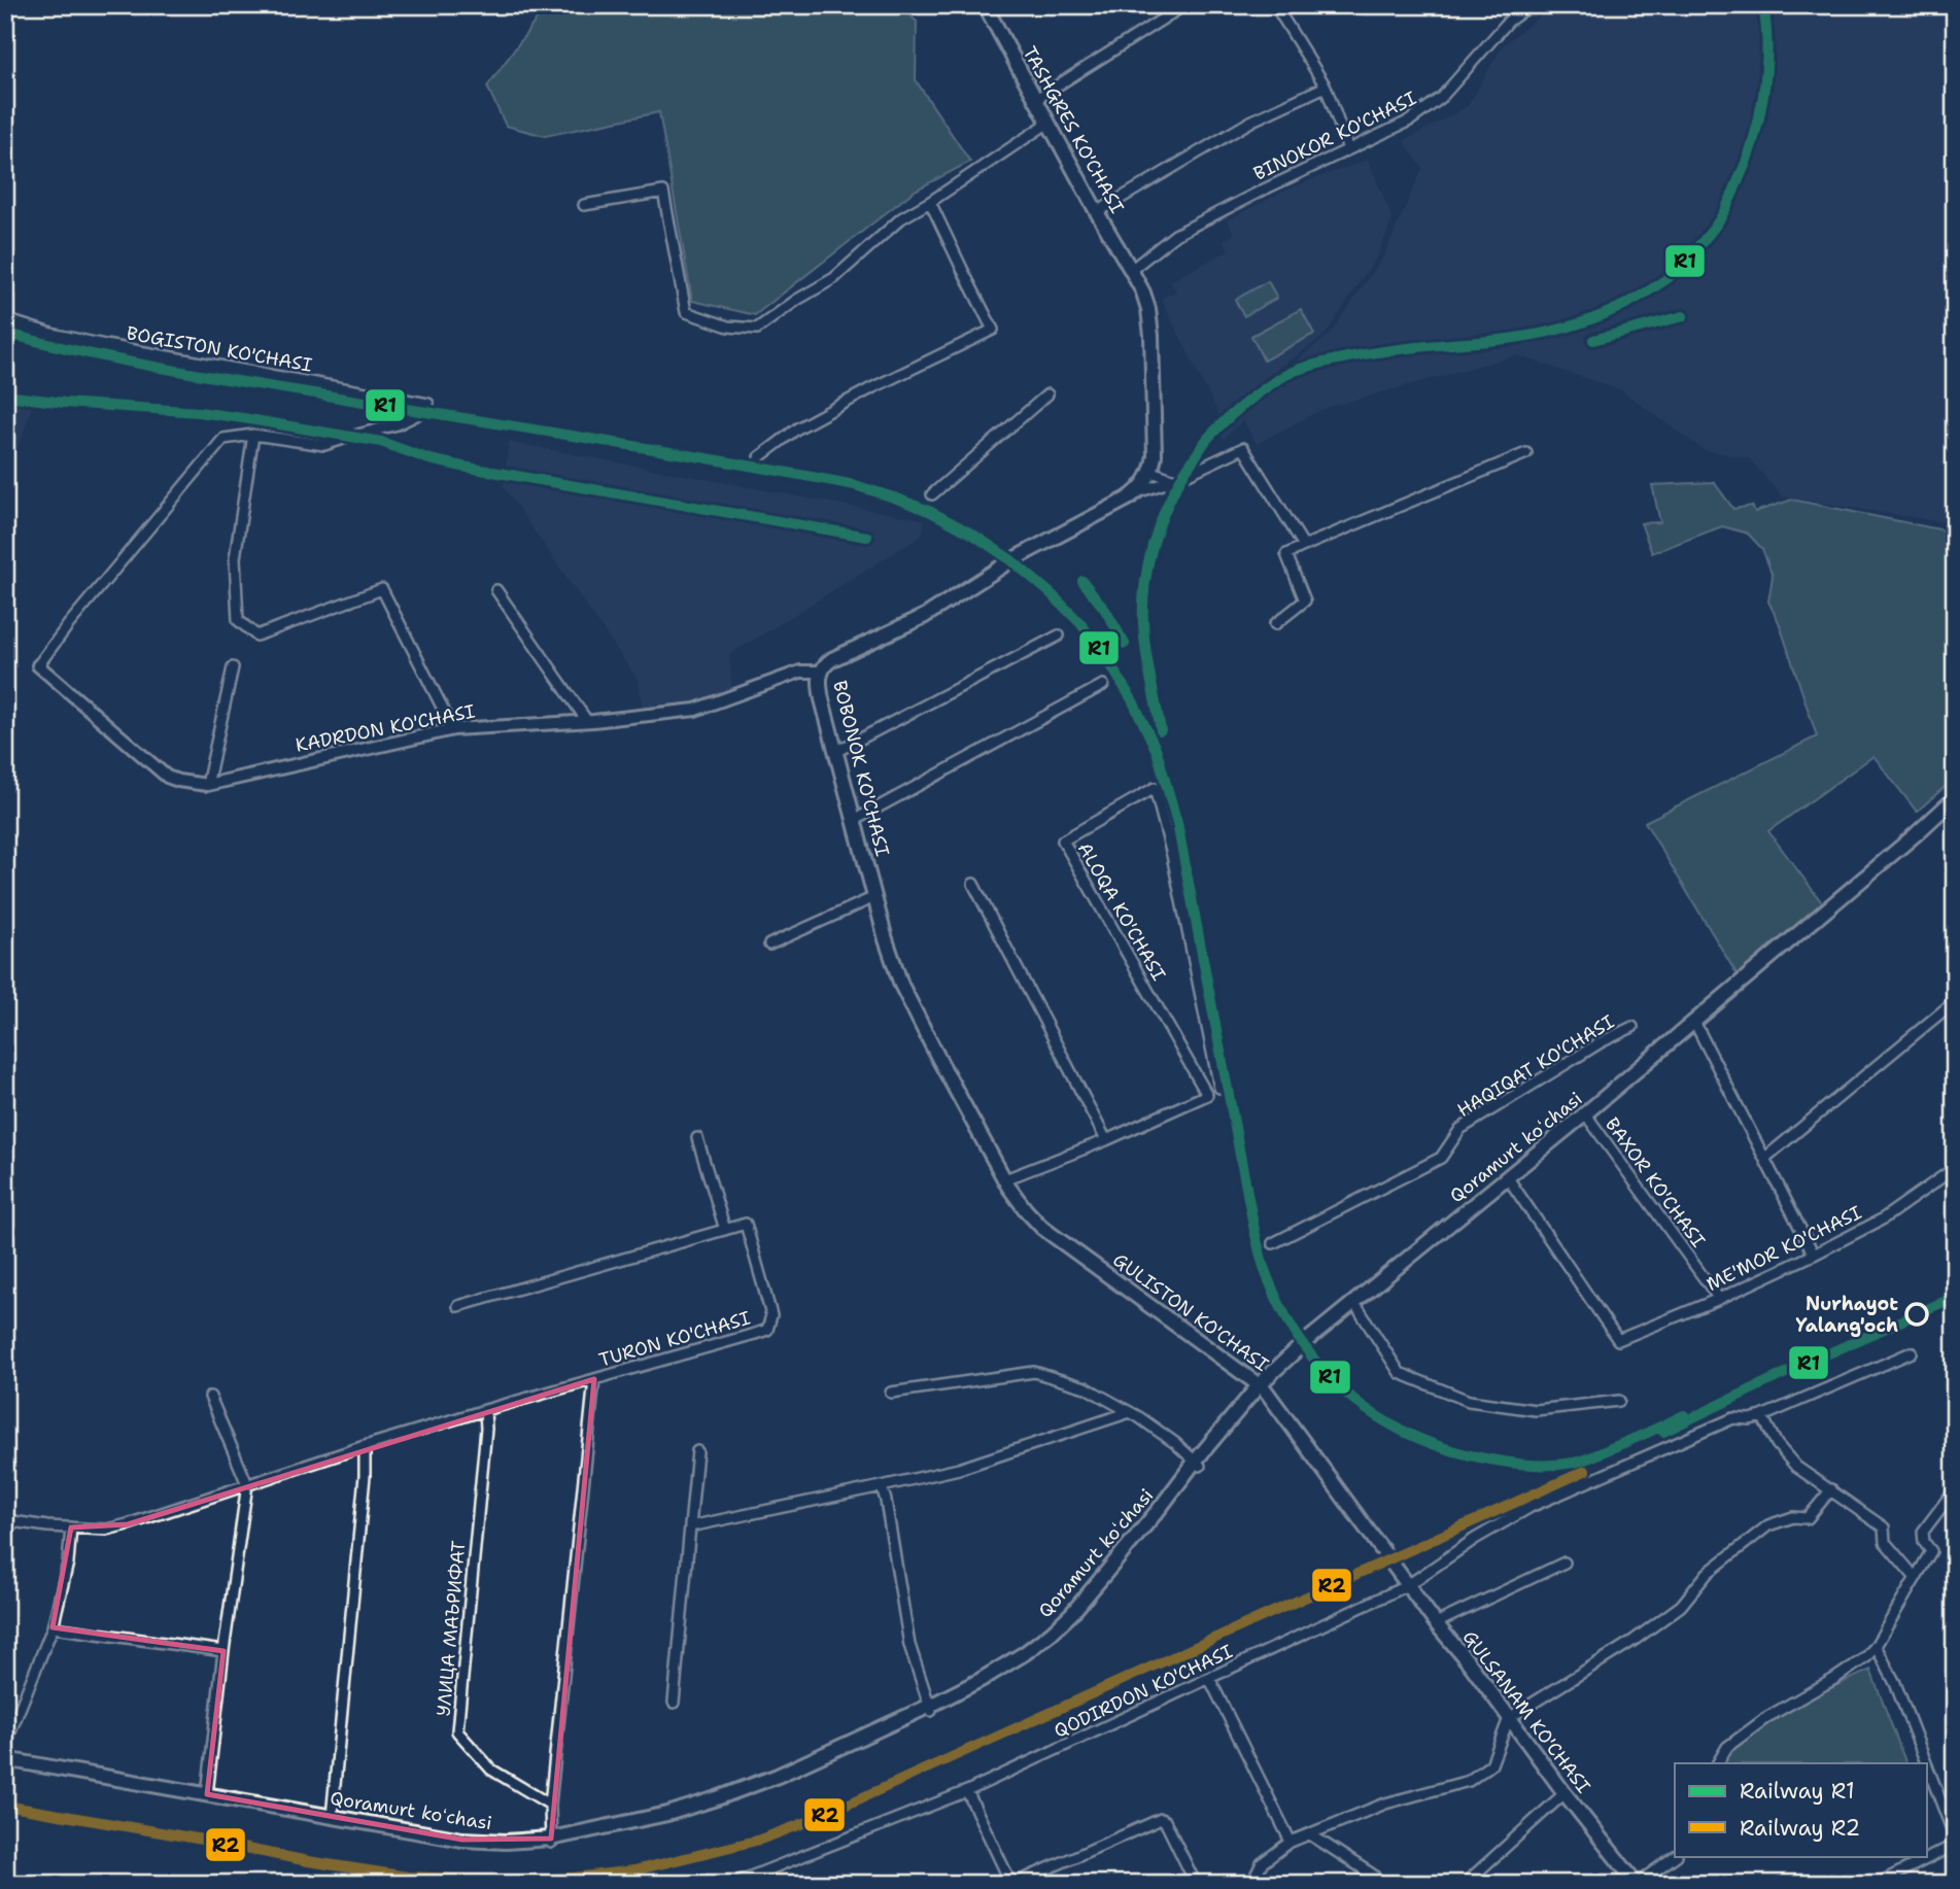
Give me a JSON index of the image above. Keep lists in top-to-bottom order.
{
  "streets": {
    "main road": [
      "TASHGRES KO'CHASI",
      "BOBONOK KO'CHASI",
      "Qoramurt koʻchasi",
      "GULISTON KO'CHASI",
      "GULSANAM KO'CHASI"
    ],
    "street": [
      "BINOKOR KO'CHASI",
      "BOGISTON KO'CHASI",
      "KADRDON KO'CHASI",
      "ALOQA KO'CHASI",
      "HAQIQAT KO'CHASI",
      "BAXOR KO'CHASI",
      "ME'MOR KO'CHASI",
      "TURON KO'CHASI",
      "УЛИЦА МАЪРИФАТ",
      "QODIRDON KO'CHASI"
    ]
  },
  "crossings": [
    ["TASHGRES KO'CHASI", "BINOKOR KO'CHASI"],
    ["KADRDON KO'CHASI", "BOBONOK KO'CHASI"],
    ["BOBONOK KO'CHASI", "GULISTON KO'CHASI"],
    ["Qoramurt koʻchasi", "BAXOR KO'CHASI"],
    ["Qoramurt koʻchasi", "ME'MOR KO'CHASI"],
    ["Qoramurt koʻchasi", "GULISTON KO'CHASI"],
    ["BAXOR KO'CHASI", "ME'MOR KO'CHASI"],
    ["GULISTON KO'CHASI", "GULSANAM KO'CHASI"],
    ["TURON KO'CHASI", "УЛИЦА МАЪРИФАТ"],
    ["QODIRDON KO'CHASI", "GULSANAM KO'CHASI"]
  ],
  "places": ["Nurhayot Yalang'och"],
  "lines": ["rail line R1", "rail line R2"],
  "legend": ["Railway R1", "Railway R2"]
}
